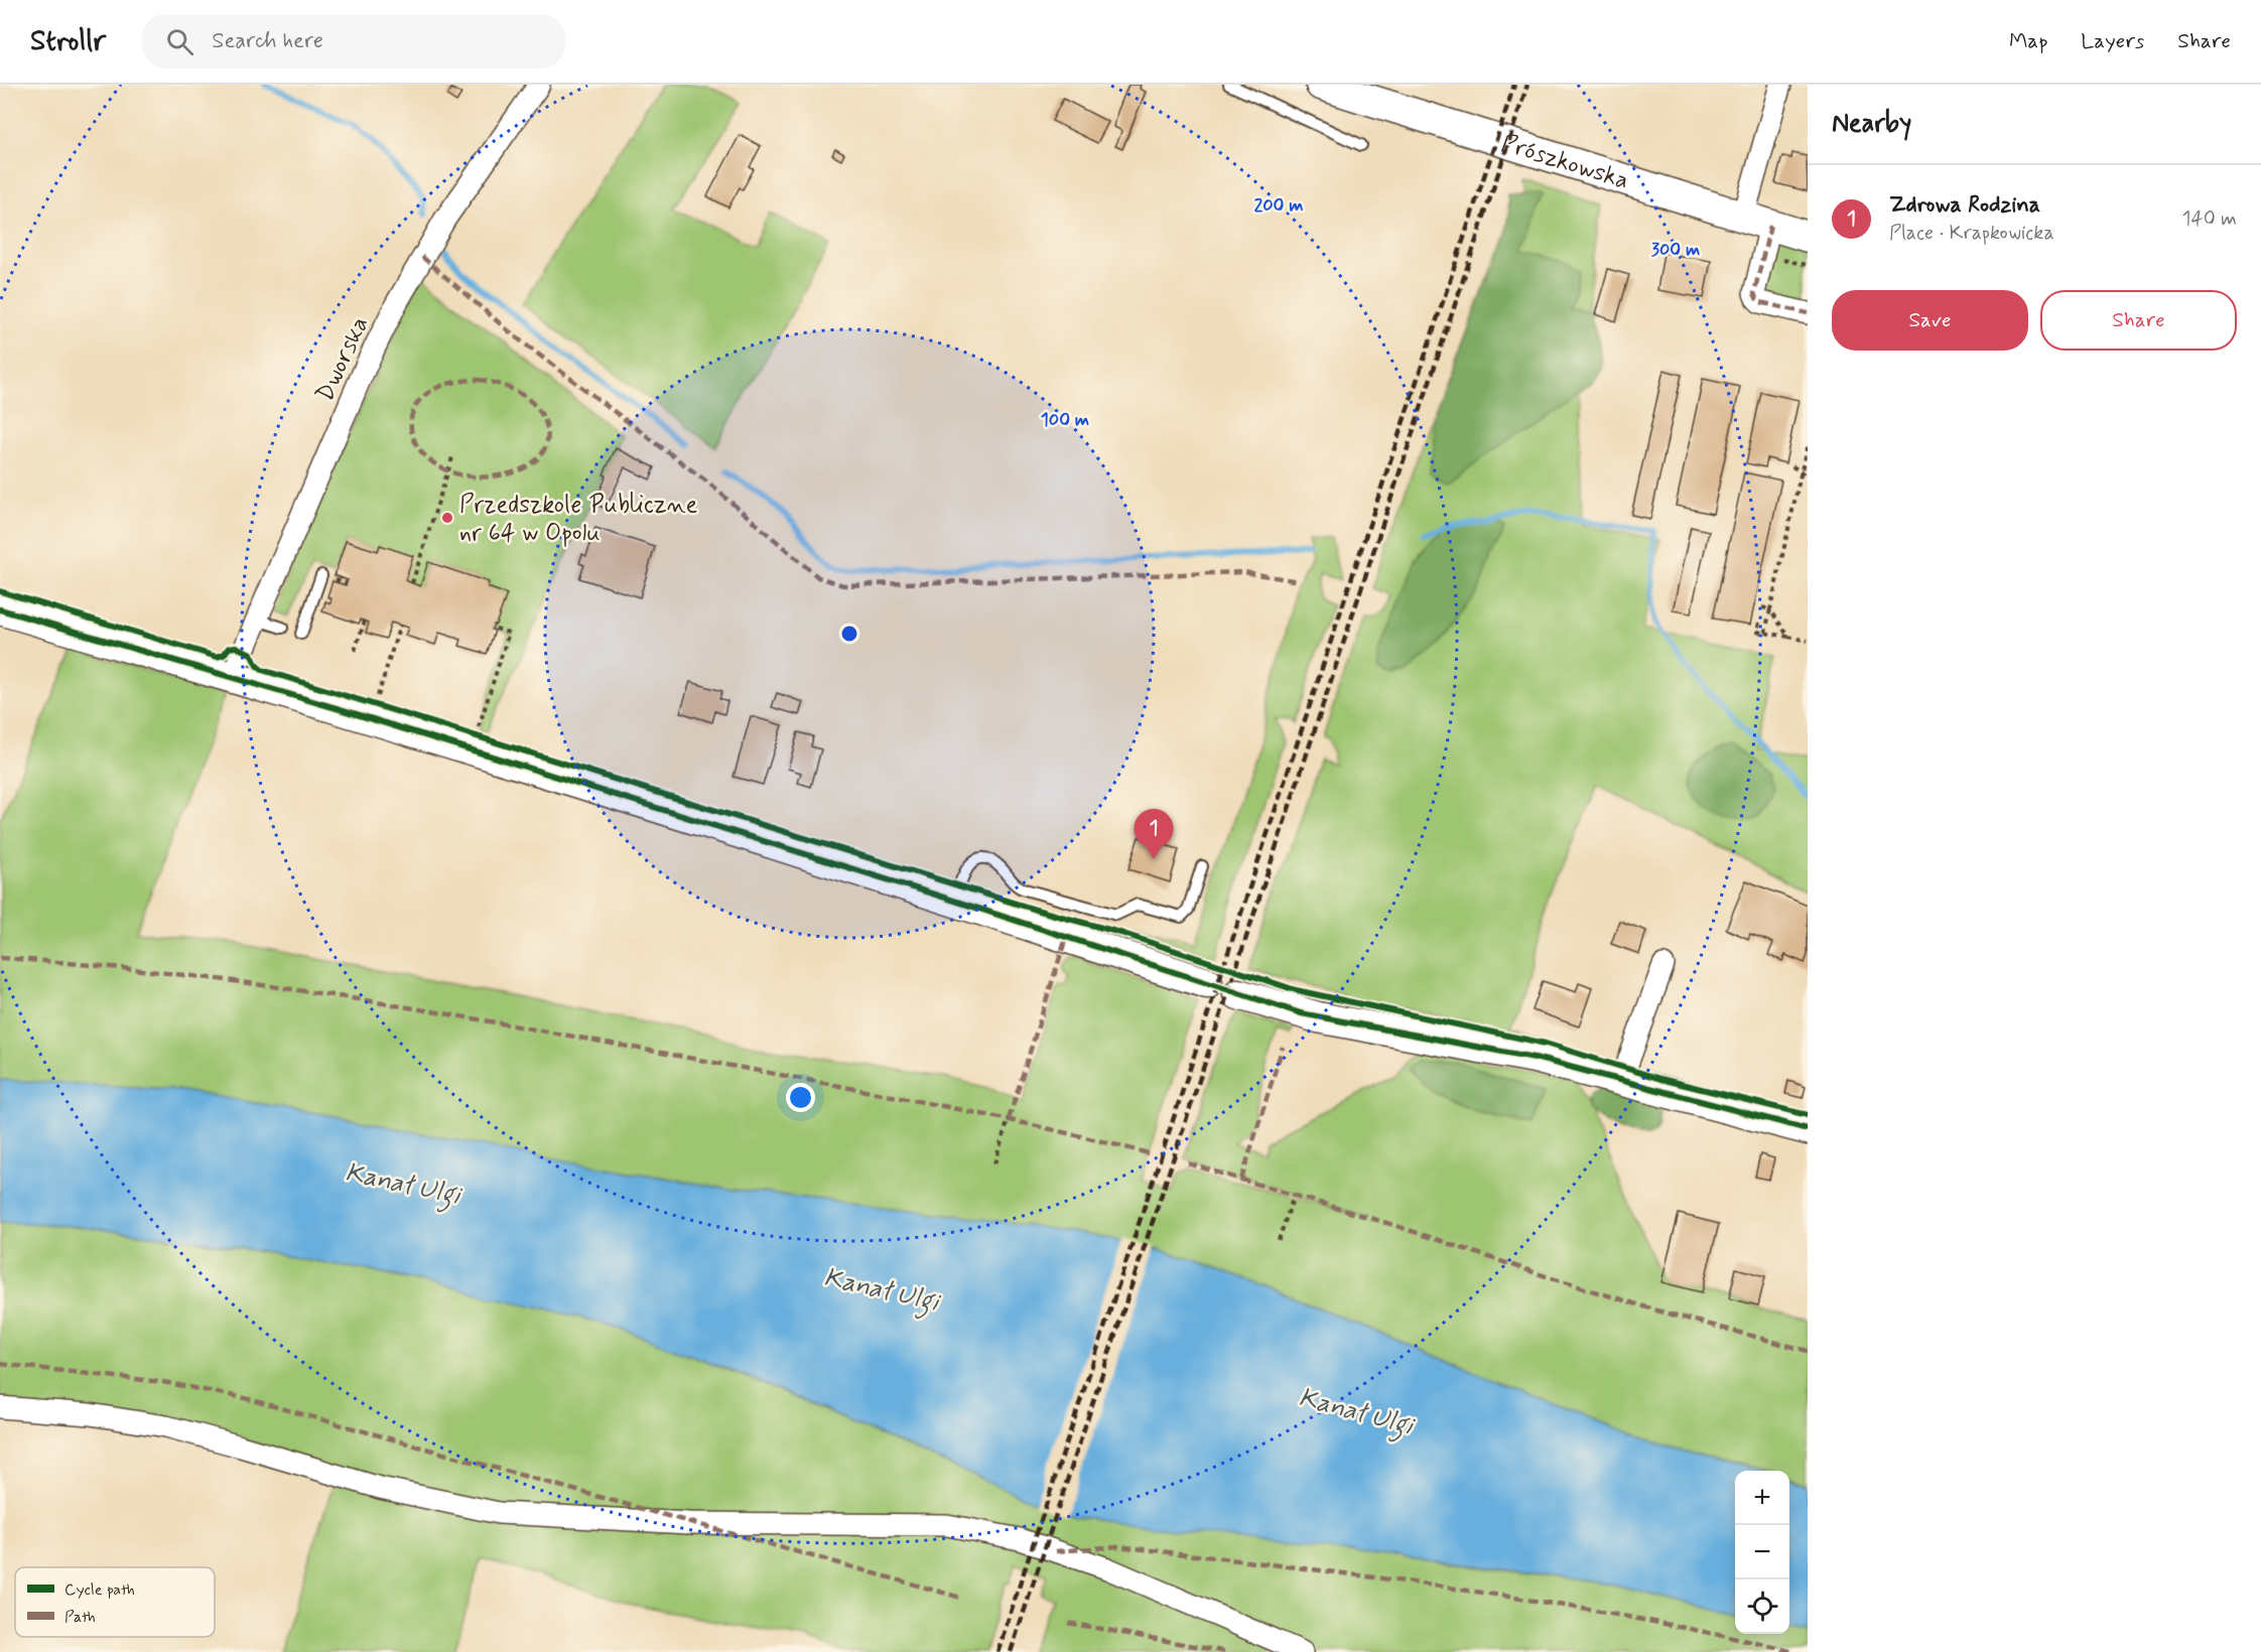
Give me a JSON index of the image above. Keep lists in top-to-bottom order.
{
  "streets": {
    "street": ["Prószkowska", "Dworska"]
  },
  "water": ["Kanał Ulgi"],
  "places": ["Przedszkole Publiczne nr 64 w Opolu"],
  "legend": ["Cycle path", "Path"],
  "page": {
    "header": "Strollr",
    "search": "Search here",
    "nav": ["Map", "Layers", "Share"],
    "heading": "Nearby",
    "list": [
      {
        "mark": "1",
        "name": "Zdrowa Rodzina",
        "note": "Place · Krapkowicka",
        "value": "140 m"
      }
    ],
    "buttons": ["Save", "Share"],
    "pins": "1",
    "map_buttons": ["+", "−"]
  },
  "rings": ["200 m", "300 m", "100 m"]
}
